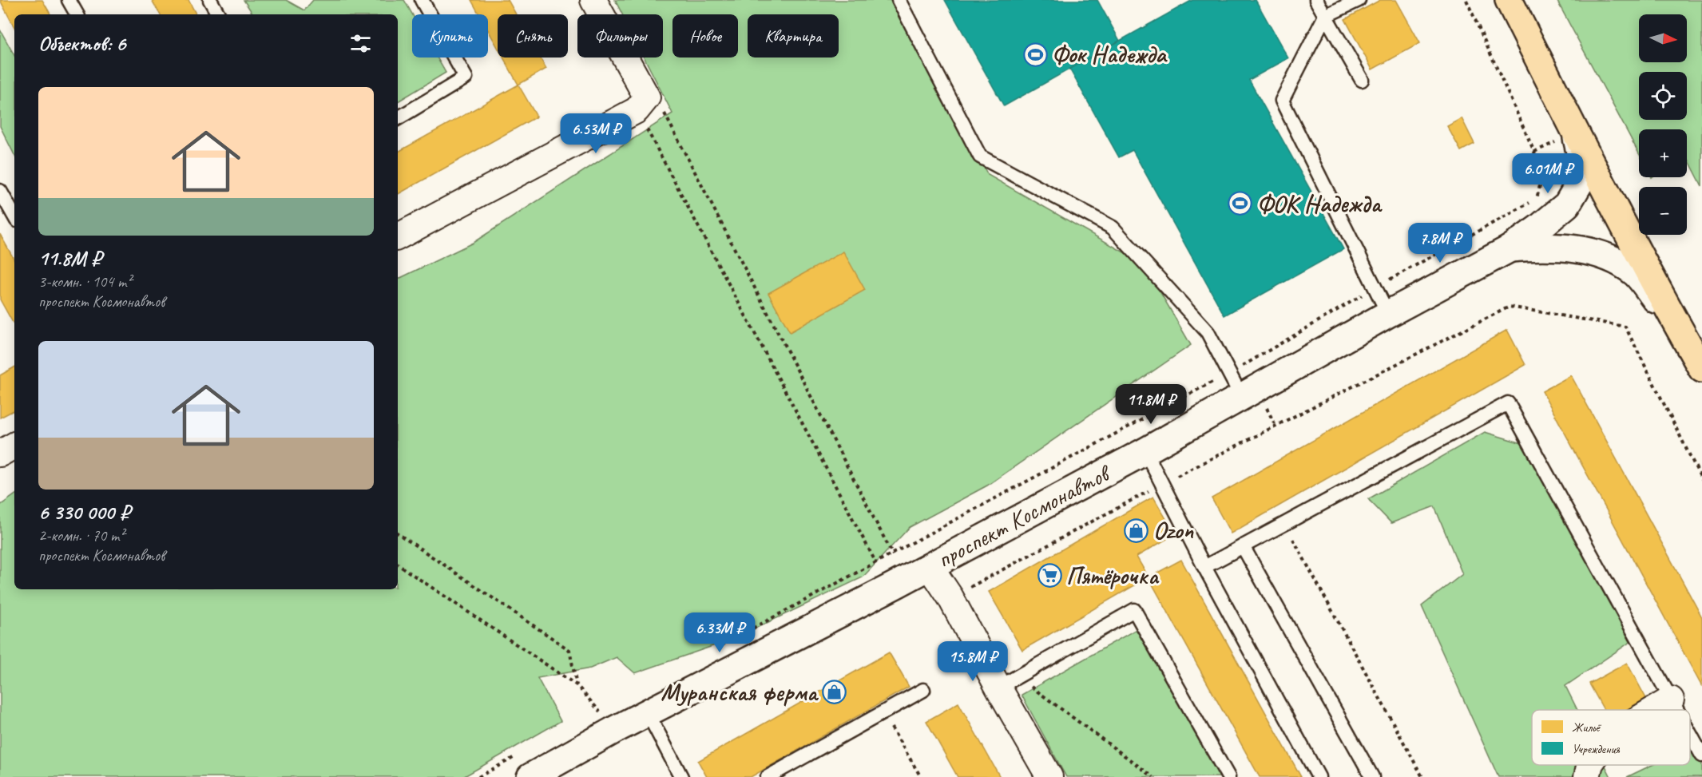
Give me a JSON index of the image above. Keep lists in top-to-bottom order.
{
  "streets": {
    "main road": ["проспект Космонавтов"]
  },
  "places": {
    "sports": ["Фок Надежда", "ФОК Надежда"],
    "shop": ["Ozon", "Муранская ферма"],
    "supermarket": ["Пятёрочка"]
  },
  "legend": ["Жильё", "Учреждения"],
  "north": "right",
  "page": {
    "map_buttons": ["+", "−"],
    "chip": [
      "Купить",
      "Снять",
      "Фильтры",
      "Новое",
      "Квартира"
    ],
    "heading": "Объектов: 6",
    "list": [
      {
        "name": "11.8M ₽",
        "note": "3-комн. · 104 m² · проспект Космонавтов"
      },
      {
        "name": "6 330 000 ₽",
        "note": "2-комн. · 70 m² · проспект Космонавтов"
      }
    ],
    "price": [
      "6.53M ₽",
      "6.01M ₽",
      "7.8M ₽",
      "11.8M ₽",
      "6.33M ₽",
      "15.8M ₽"
    ]
  }
}
